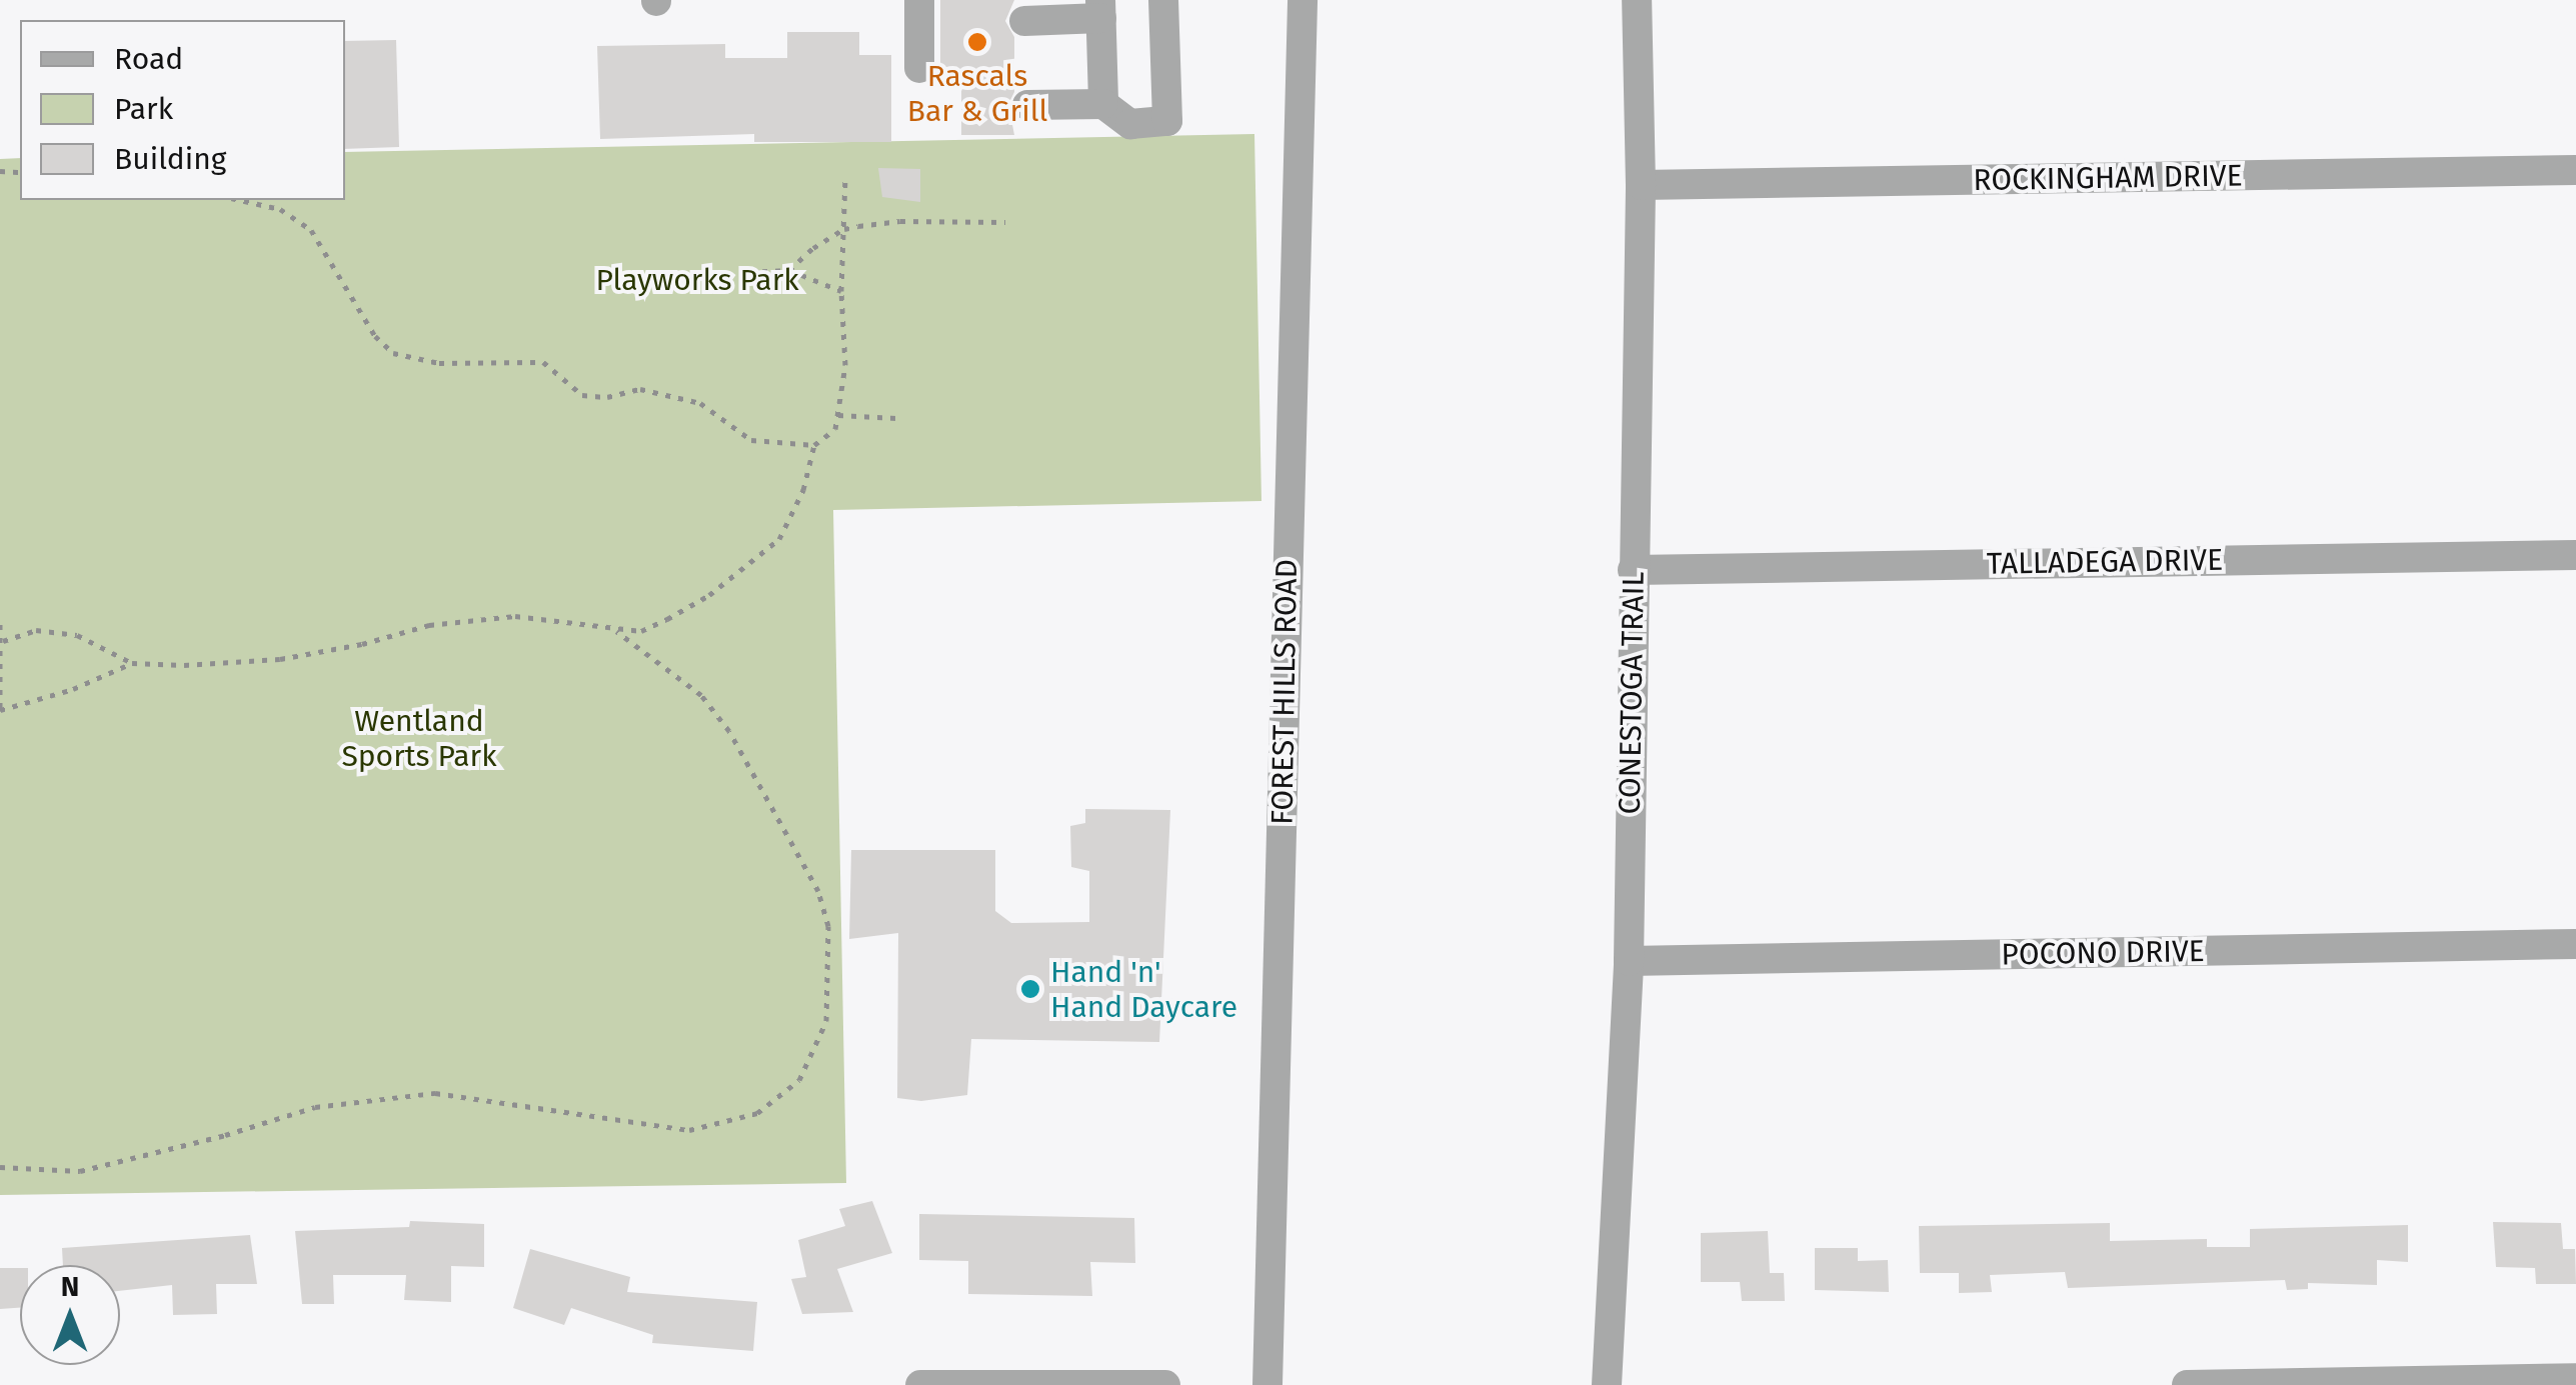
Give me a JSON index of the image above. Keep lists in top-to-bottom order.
{
  "streets": {
    "street": [
      "ROCKINGHAM DRIVE",
      "TALLADEGA DRIVE",
      "FOREST HILLS ROAD",
      "CONESTOGA TRAIL",
      "POCONO DRIVE"
    ]
  },
  "crossings": [
    ["ROCKINGHAM DRIVE", "CONESTOGA TRAIL"],
    ["TALLADEGA DRIVE", "CONESTOGA TRAIL"],
    ["CONESTOGA TRAIL", "POCONO DRIVE"]
  ],
  "parks": ["Playworks Park", "Wentland Sports Park"],
  "places": ["Rascals Bar & Grill", "Hand 'n' Hand Daycare"],
  "legend": ["Road", "Park", "Building"],
  "north": "top"
}
